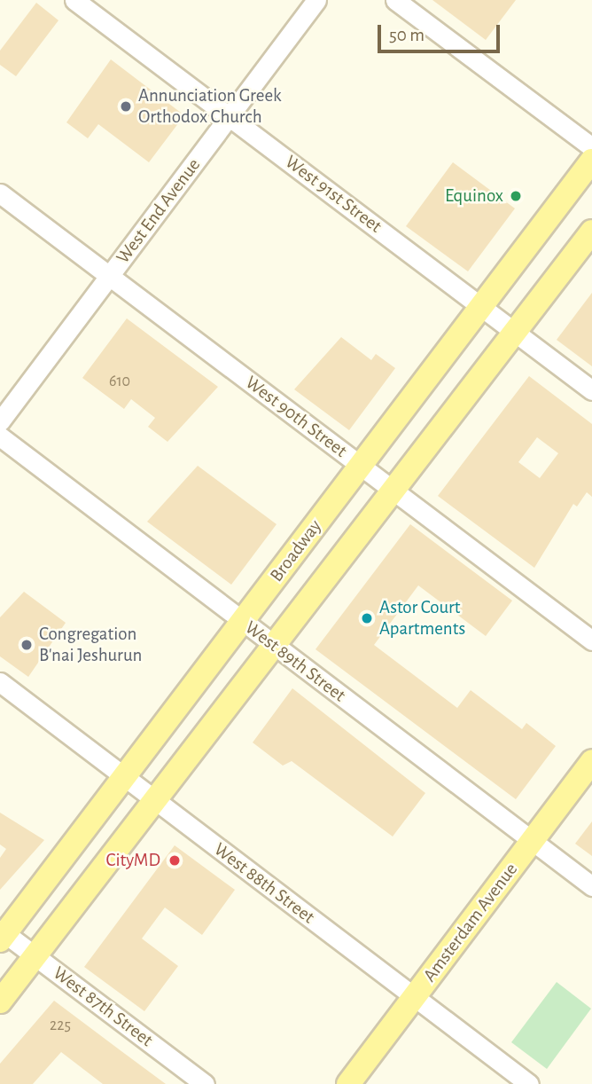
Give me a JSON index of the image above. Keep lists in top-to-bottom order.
{
  "streets": {
    "main road": ["Broadway", "Amsterdam Avenue"],
    "street": [
      "West 91st Street",
      "West End Avenue",
      "West 90th Street",
      "West 89th Street",
      "West 88th Street",
      "West 87th Street"
    ]
  },
  "crossings": [
    ["West 91st Street", "West End Avenue"],
    ["West 91st Street", "Broadway"],
    ["West End Avenue", "West 90th Street"],
    ["West 90th Street", "Broadway"],
    ["Broadway", "West 89th Street"],
    ["Broadway", "West 88th Street"],
    ["Broadway", "West 87th Street"],
    ["West 89th Street", "Amsterdam Avenue"],
    ["West 88th Street", "Amsterdam Avenue"]
  ],
  "places": [
    "Annunciation Greek Orthodox Church",
    "Equinox",
    "Astor Court Apartments",
    "Congregation B'nai Jeshurun",
    "CityMD"
  ],
  "house_numbers": ["610", "225"],
  "scale_bar": "50 m"
}
